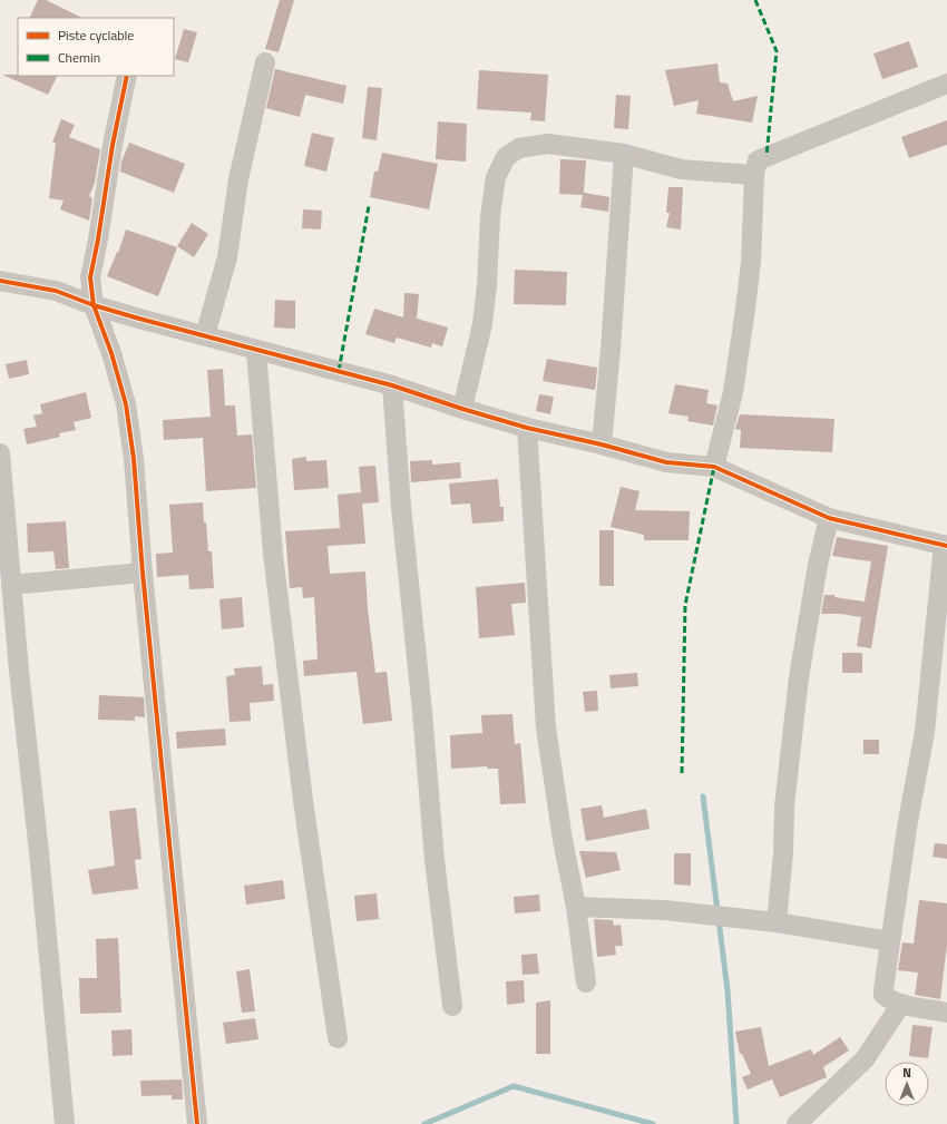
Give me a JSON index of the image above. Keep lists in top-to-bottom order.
{
  "legend": ["Piste cyclable", "Chemin"],
  "north": "top"
}
